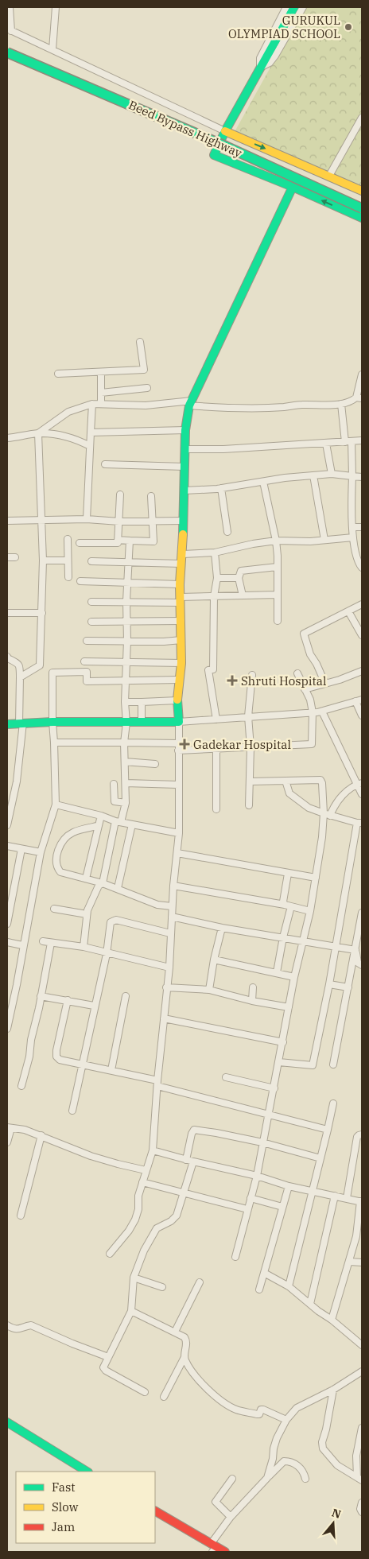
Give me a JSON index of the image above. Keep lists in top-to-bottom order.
{
  "streets": {
    "main road": ["Beed Bypass Highway"]
  },
  "places": {
    "other": ["GURUKUL OLYMPIAD SCHOOL"],
    "health": ["Shruti Hospital", "Gadekar Hospital"]
  },
  "legend": ["Fast", "Slow", "Jam"],
  "north": "top"
}
